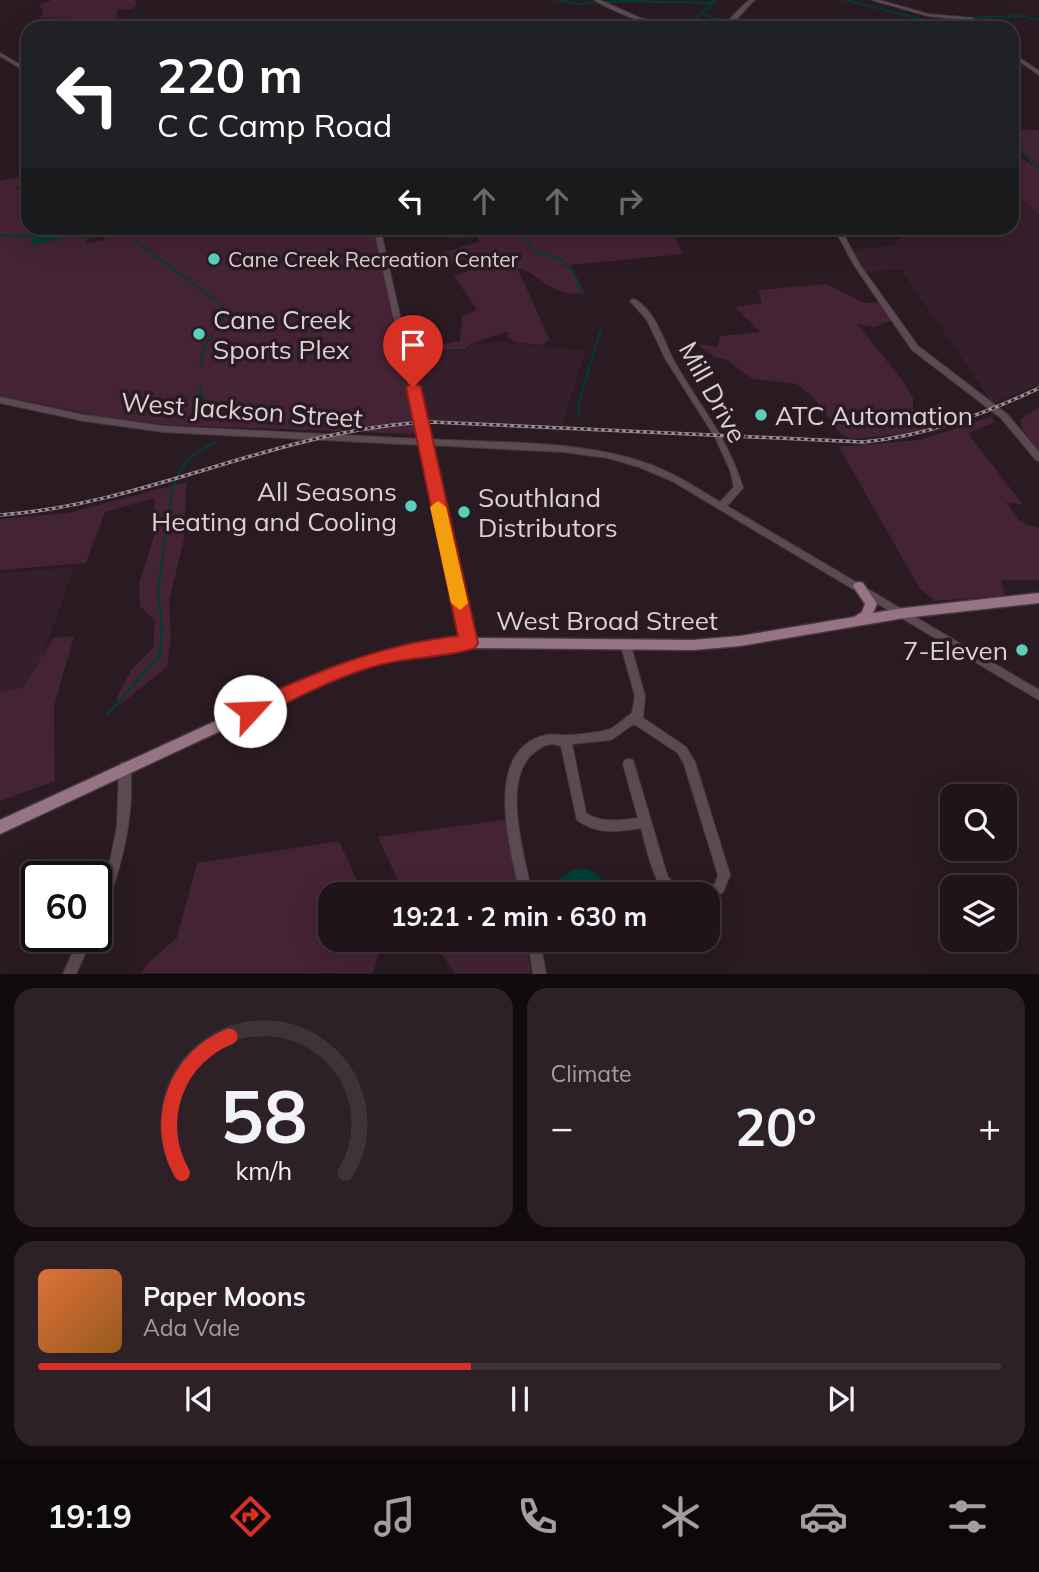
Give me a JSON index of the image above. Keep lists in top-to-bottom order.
{
  "streets": {
    "main road": ["West Broad Street"],
    "street": ["Mill Drive", "West Jackson Street"]
  },
  "crossings": [
    ["Mill Drive", "West Jackson Street"],
    ["West Jackson Street", "West Broad Street"]
  ],
  "places": [
    "Cane Creek Recreation Center",
    "Cane Creek Sports Plex",
    "ATC Automation",
    "All Seasons Heating and Cooling",
    "Southland Distributors",
    "7-Eleven"
  ],
  "page": {
    "turn": ["220 m", "C C Camp Road"],
    "limit": "60",
    "trip": "19:21 · 2 min · 630 m",
    "tile": "Climate",
    "heat": ["−", "20°", "+"],
    "song": ["Paper Moons", "Ada Vale"],
    "tabs": "19:19",
    "gauge": ["58", "km/h"]
  }
}
